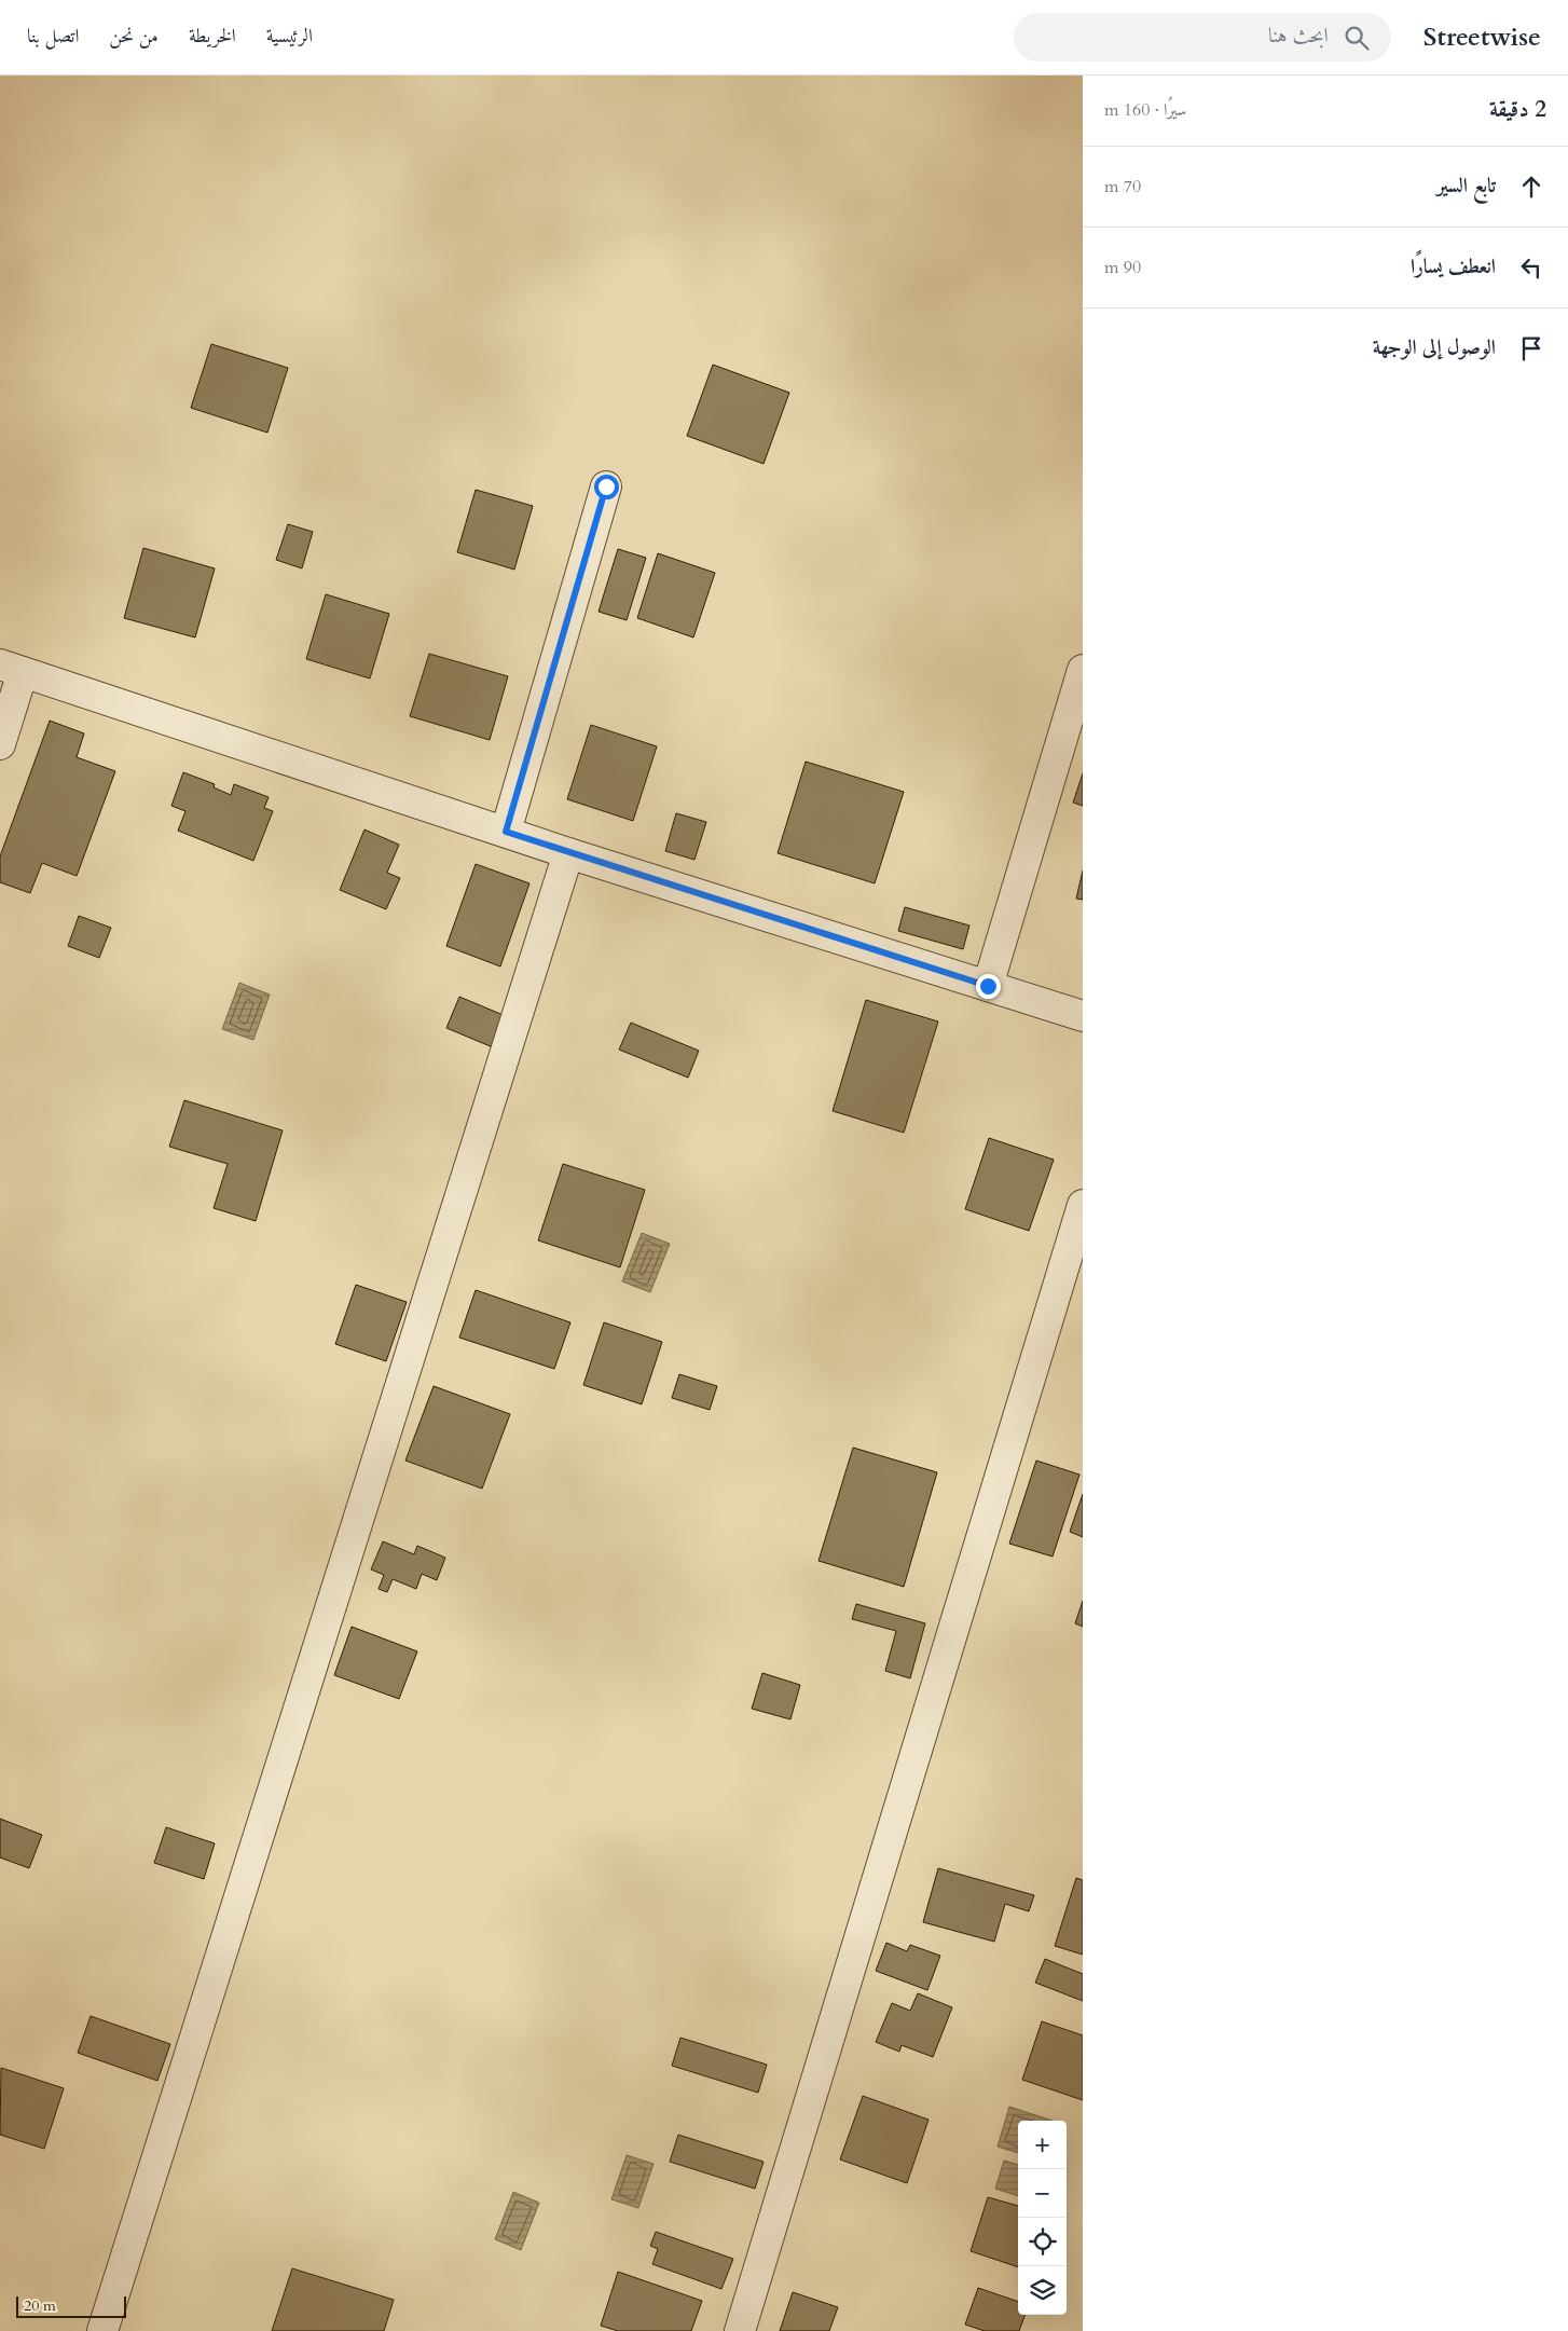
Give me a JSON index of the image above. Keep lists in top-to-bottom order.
{
  "scale_bar": "20 m",
  "page": {
    "header": "Streetwise",
    "search": "ابحث هنا",
    "nav": [
      "الرئيسية",
      "الخريطة",
      "من نحن",
      "اتصل بنا"
    ],
    "heading": ["2 دقيقة", "سيرًا · 160 m"],
    "list": [
      ["تابع السير", "70 m"],
      ["انعطف يسارًا", "90 m"],
      "الوصول إلى الوجهة"
    ],
    "map_buttons": ["+", "−"],
    "scale": "20 m"
  }
}
